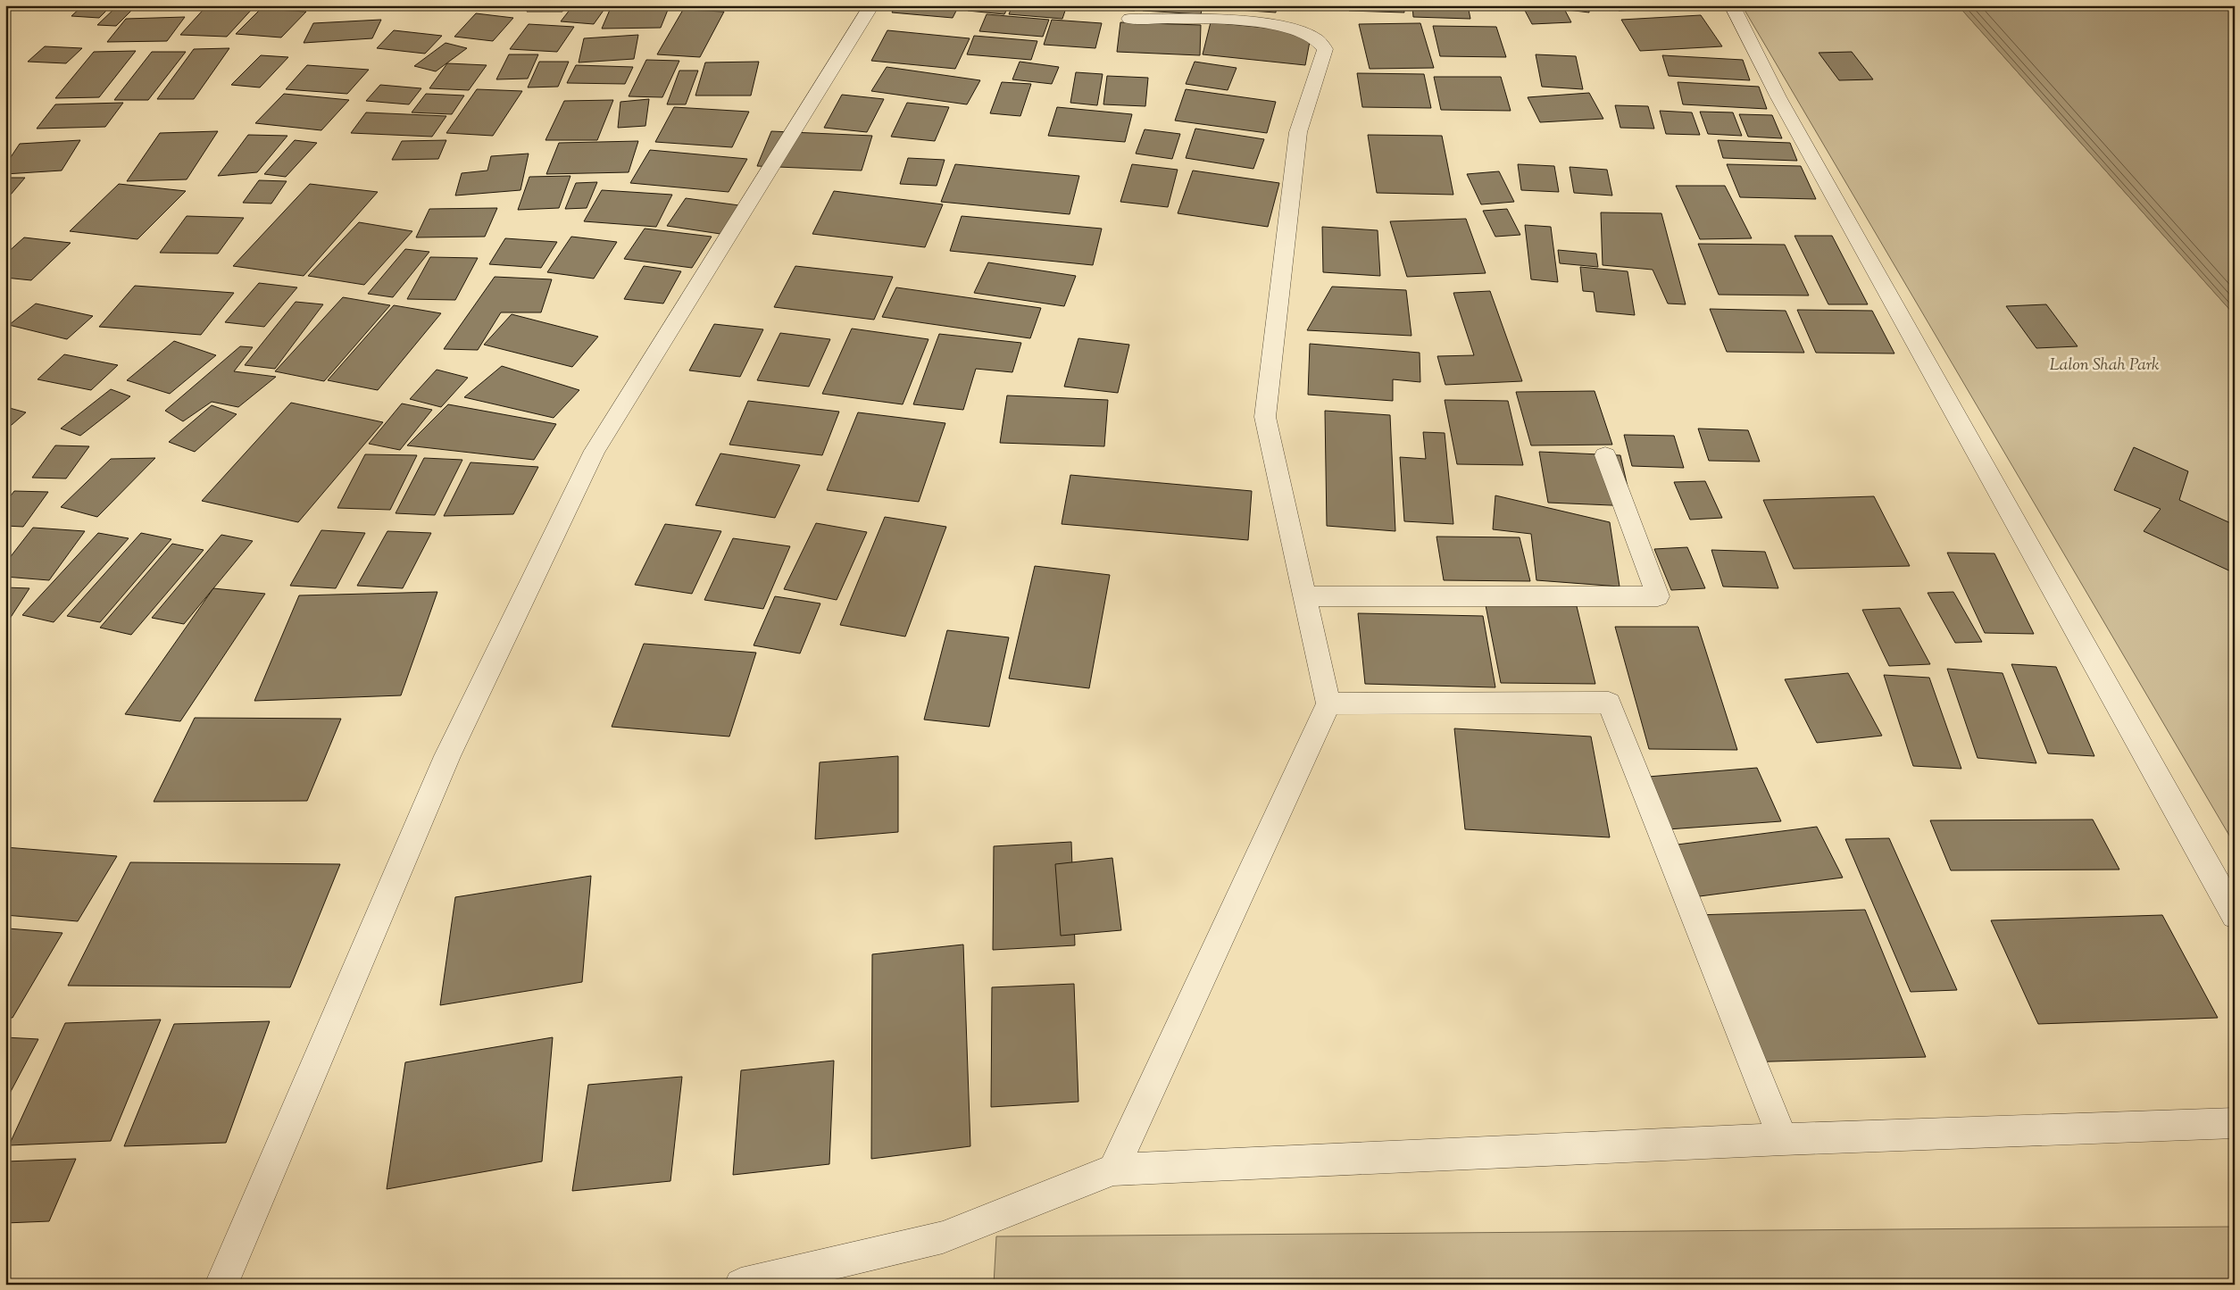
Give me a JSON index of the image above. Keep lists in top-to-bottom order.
{
  "parks": ["Lalon Shah Park"]
}
